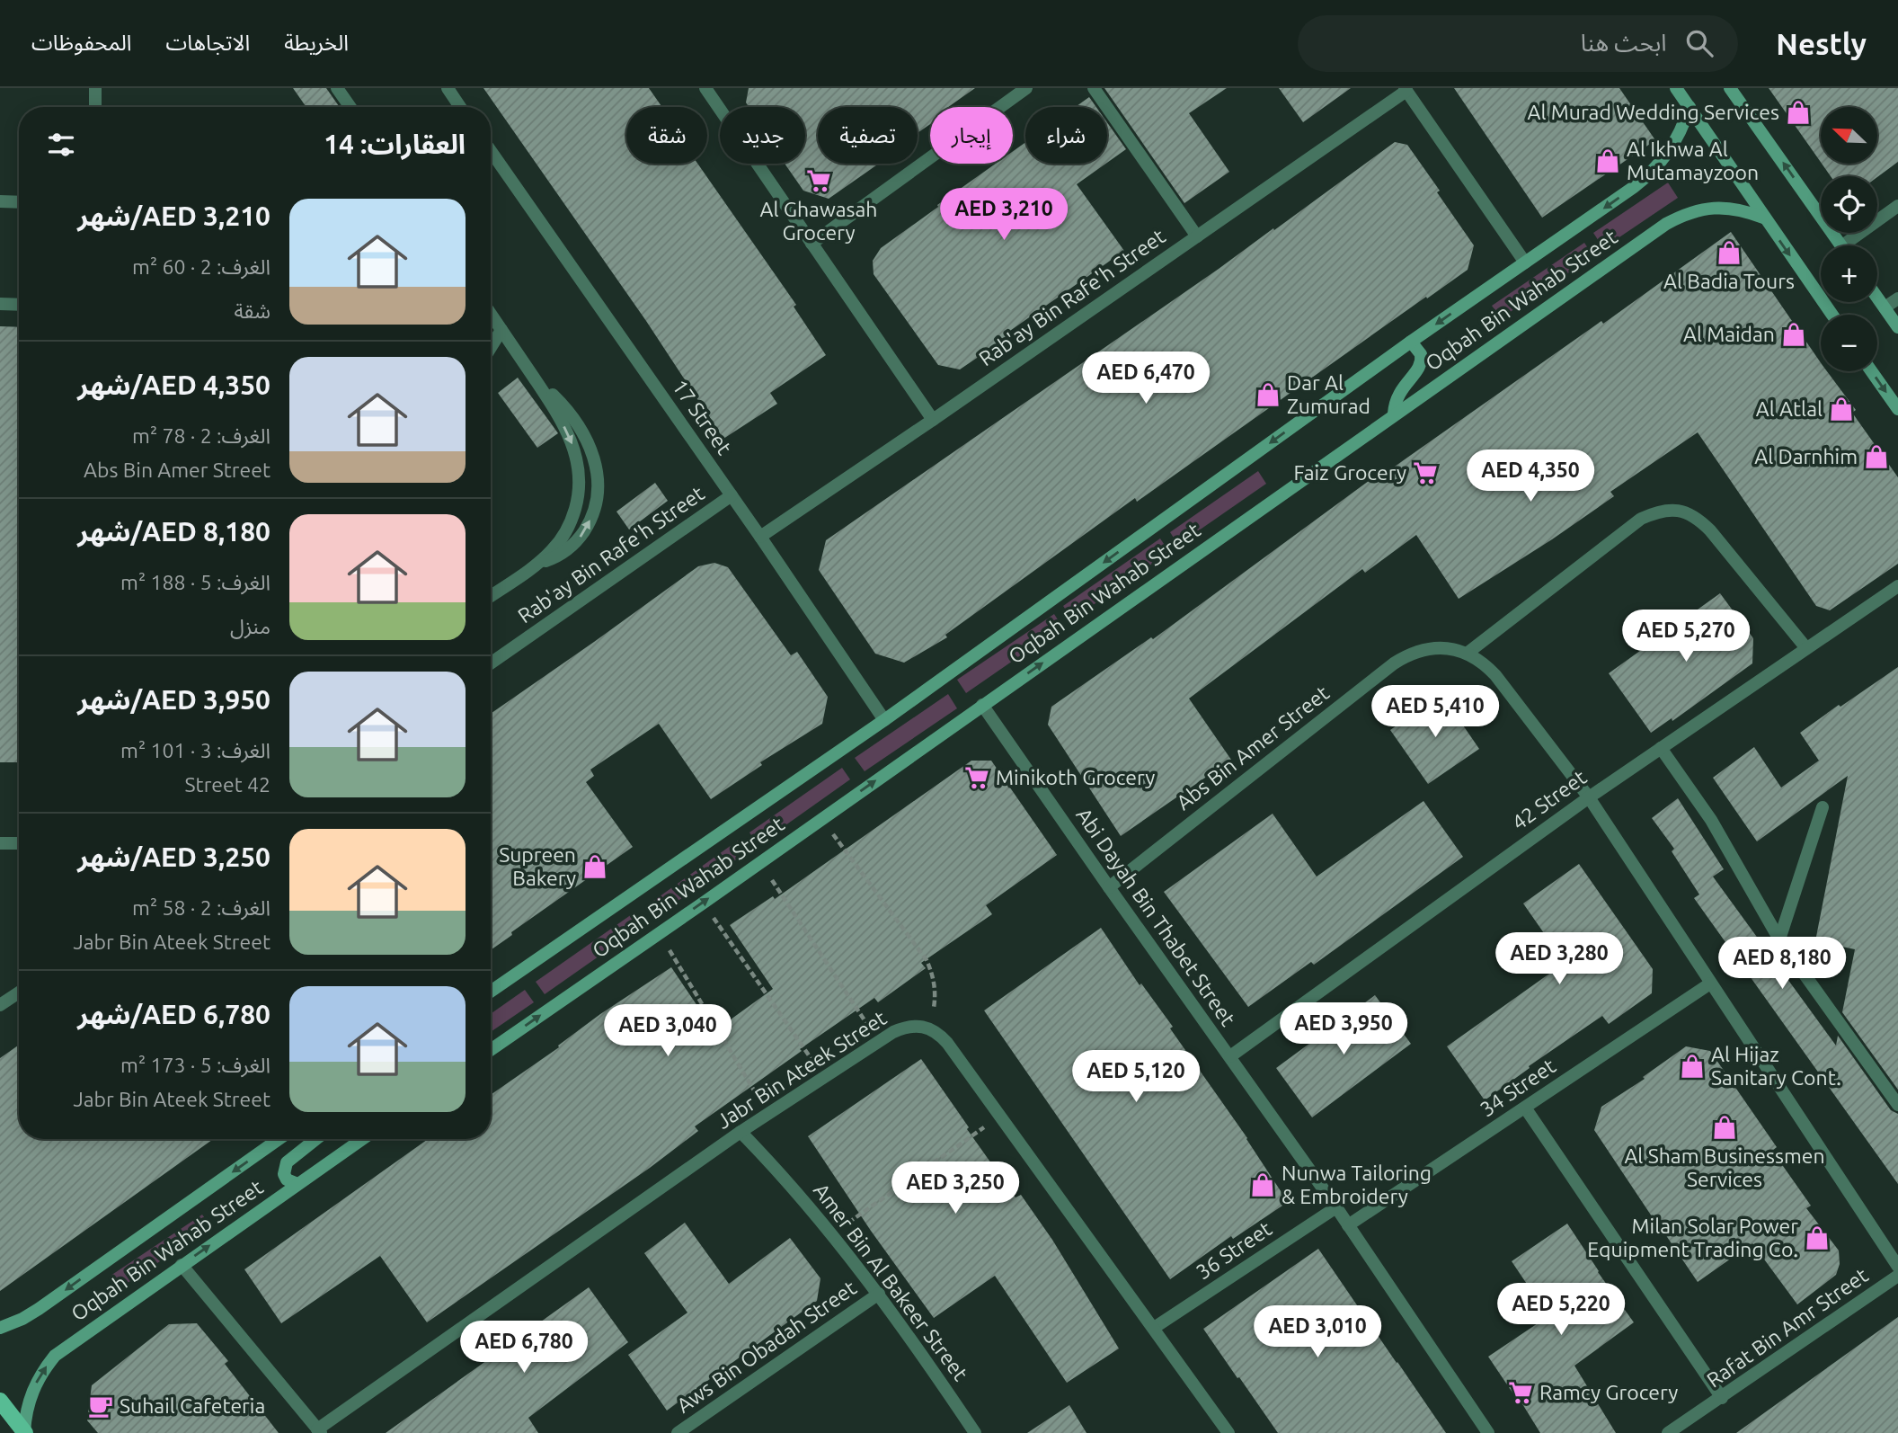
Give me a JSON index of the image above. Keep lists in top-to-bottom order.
{
  "streets": {
    "street": [
      "Rab'ay Bin Rafe'h Street",
      "Oqbah Bin Wahab Street",
      "17 Street",
      "Abs Bin Amer Street",
      "42 Street",
      "Abi Dayah Bin Thabet Street",
      "Jabr Bin Ateek Street",
      "34 Street",
      "36 Street",
      "Amer Bin Al Bakeer Street",
      "Rafat Bin Amr Street",
      "Aws Bin Obadah Street"
    ]
  },
  "crossings": [
    ["Rab'ay Bin Rafe'h Street", "17 Street"],
    ["Oqbah Bin Wahab Street", "17 Street"],
    ["Oqbah Bin Wahab Street", "Abi Dayah Bin Thabet Street"],
    ["Abs Bin Amer Street", "Abi Dayah Bin Thabet Street"],
    ["42 Street", "Abi Dayah Bin Thabet Street"],
    ["Abi Dayah Bin Thabet Street", "34 Street"],
    ["Abi Dayah Bin Thabet Street", "36 Street"],
    ["Jabr Bin Ateek Street", "Amer Bin Al Bakeer Street"],
    ["Amer Bin Al Bakeer Street", "Aws Bin Obadah Street"]
  ],
  "places": {
    "shop": [
      "Al Murad Wedding Services",
      "Al Ikhwa Al Mutamayzoon",
      "Al Badia Tours",
      "Al Maidan",
      "Dar Al Zumurad",
      "Al Atlal",
      "Al Darnhim",
      "Supreen Bakery",
      "Al Hijaz Sanitary Cont.",
      "Al Sham Businessmen Services",
      "Nunwa Tailoring & Embroidery",
      "Milan Solar Power Equipment Trading Co."
    ],
    "supermarket": [
      "Al Ghawasah Grocery",
      "Faiz Grocery",
      "Minikoth Grocery",
      "Ramcy Grocery"
    ],
    "cafe": ["Suhail Cafeteria"]
  },
  "north": "top left",
  "page": {
    "header": "Nestly",
    "search": "ابحث هنا",
    "nav": ["الخريطة", "الاتجاهات", "المحفوظات"],
    "map_buttons": ["+", "−"],
    "chip": [
      "شراء",
      "إيجار",
      "تصفية",
      "جديد",
      "شقة"
    ],
    "heading": "العقارات: 14",
    "list": [
      {
        "name": "AED 3,210/شهر",
        "note": "الغرف: 2 · 60 m² · شقة"
      },
      {
        "name": "AED 4,350/شهر",
        "note": "الغرف: 2 · 78 m² · Abs Bin Amer Street"
      },
      {
        "name": "AED 8,180/شهر",
        "note": "الغرف: 5 · 188 m² · منزل"
      },
      {
        "name": "AED 3,950/شهر",
        "note": "الغرف: 3 · 101 m² · 42 Street"
      },
      {
        "name": "AED 3,250/شهر",
        "note": "الغرف: 2 · 58 m² · Jabr Bin Ateek Street"
      },
      {
        "name": "AED 6,780/شهر",
        "note": "الغرف: 5 · 173 m² · Jabr Bin Ateek Street"
      }
    ],
    "price": [
      "AED 3,210",
      "AED 6,470",
      "AED 4,350",
      "AED 5,270",
      "AED 5,410",
      "AED 3,280",
      "AED 8,180",
      "AED 3,950",
      "AED 3,040",
      "AED 5,120",
      "AED 3,250",
      "AED 5,220",
      "AED 3,010",
      "AED 6,780"
    ]
  }
}
